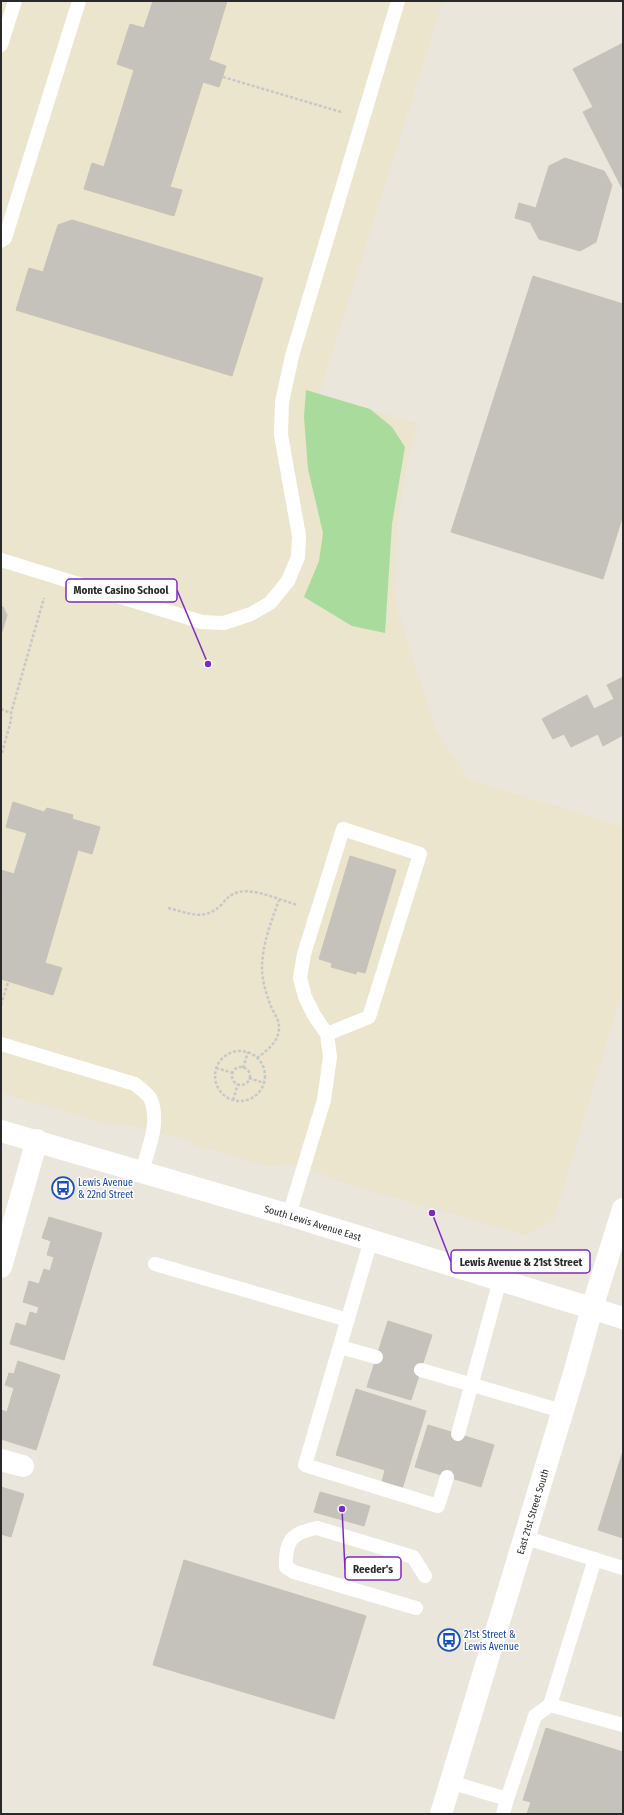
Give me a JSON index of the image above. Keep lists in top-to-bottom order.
{
  "streets": {
    "main road": ["South Lewis Avenue East", "East 21st Street South"]
  },
  "crossings": [
    ["South Lewis Avenue East", "East 21st Street South"]
  ],
  "places": {
    "other": ["Monte Casino School", "Lewis Avenue & 21st Street", "Reeder's"],
    "bus stop": ["Lewis Avenue & 22nd Street", "21st Street & Lewis Avenue"]
  }
}
